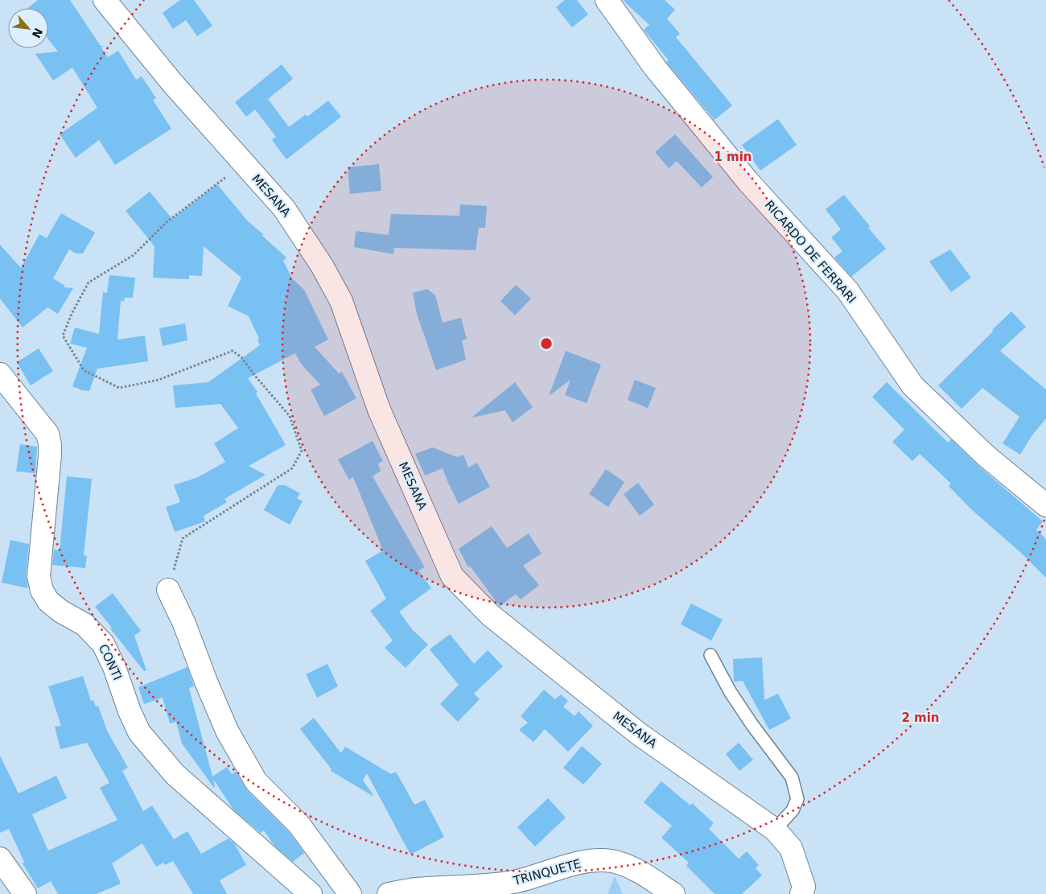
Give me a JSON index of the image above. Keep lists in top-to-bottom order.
{
  "streets": {
    "street": [
      "MESANA",
      "RICARDO DE FERRARI",
      "CONTI",
      "TRINQUETE"
    ]
  },
  "north": "bottom right",
  "rings": ["1 min", "2 min"]
}
